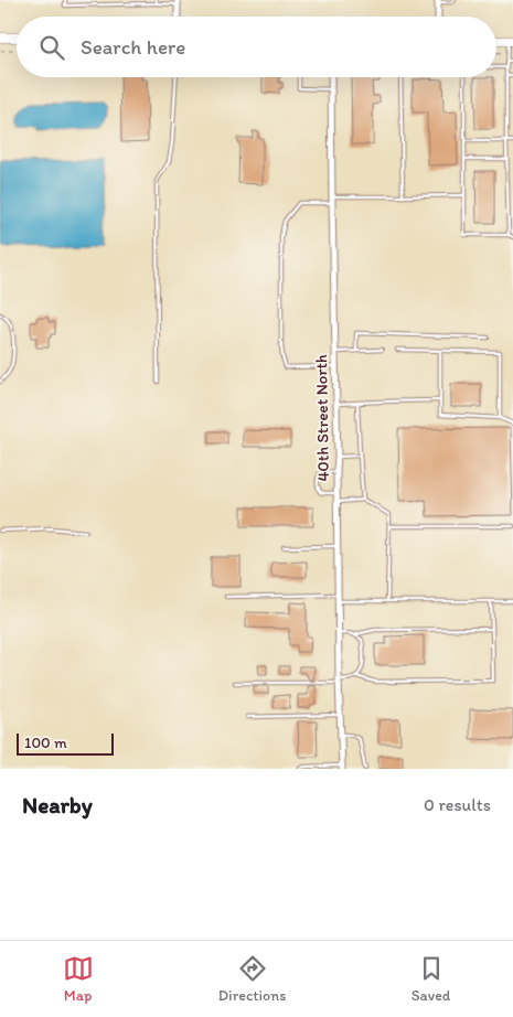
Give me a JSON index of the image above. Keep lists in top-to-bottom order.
{
  "streets": {
    "street": ["40th Street North"]
  },
  "scale_bar": "100 m",
  "page": {
    "search": "Search here",
    "scale": "100 m",
    "heading": ["Nearby", "0 results"],
    "nav": ["Map", "Directions", "Saved"]
  }
}
